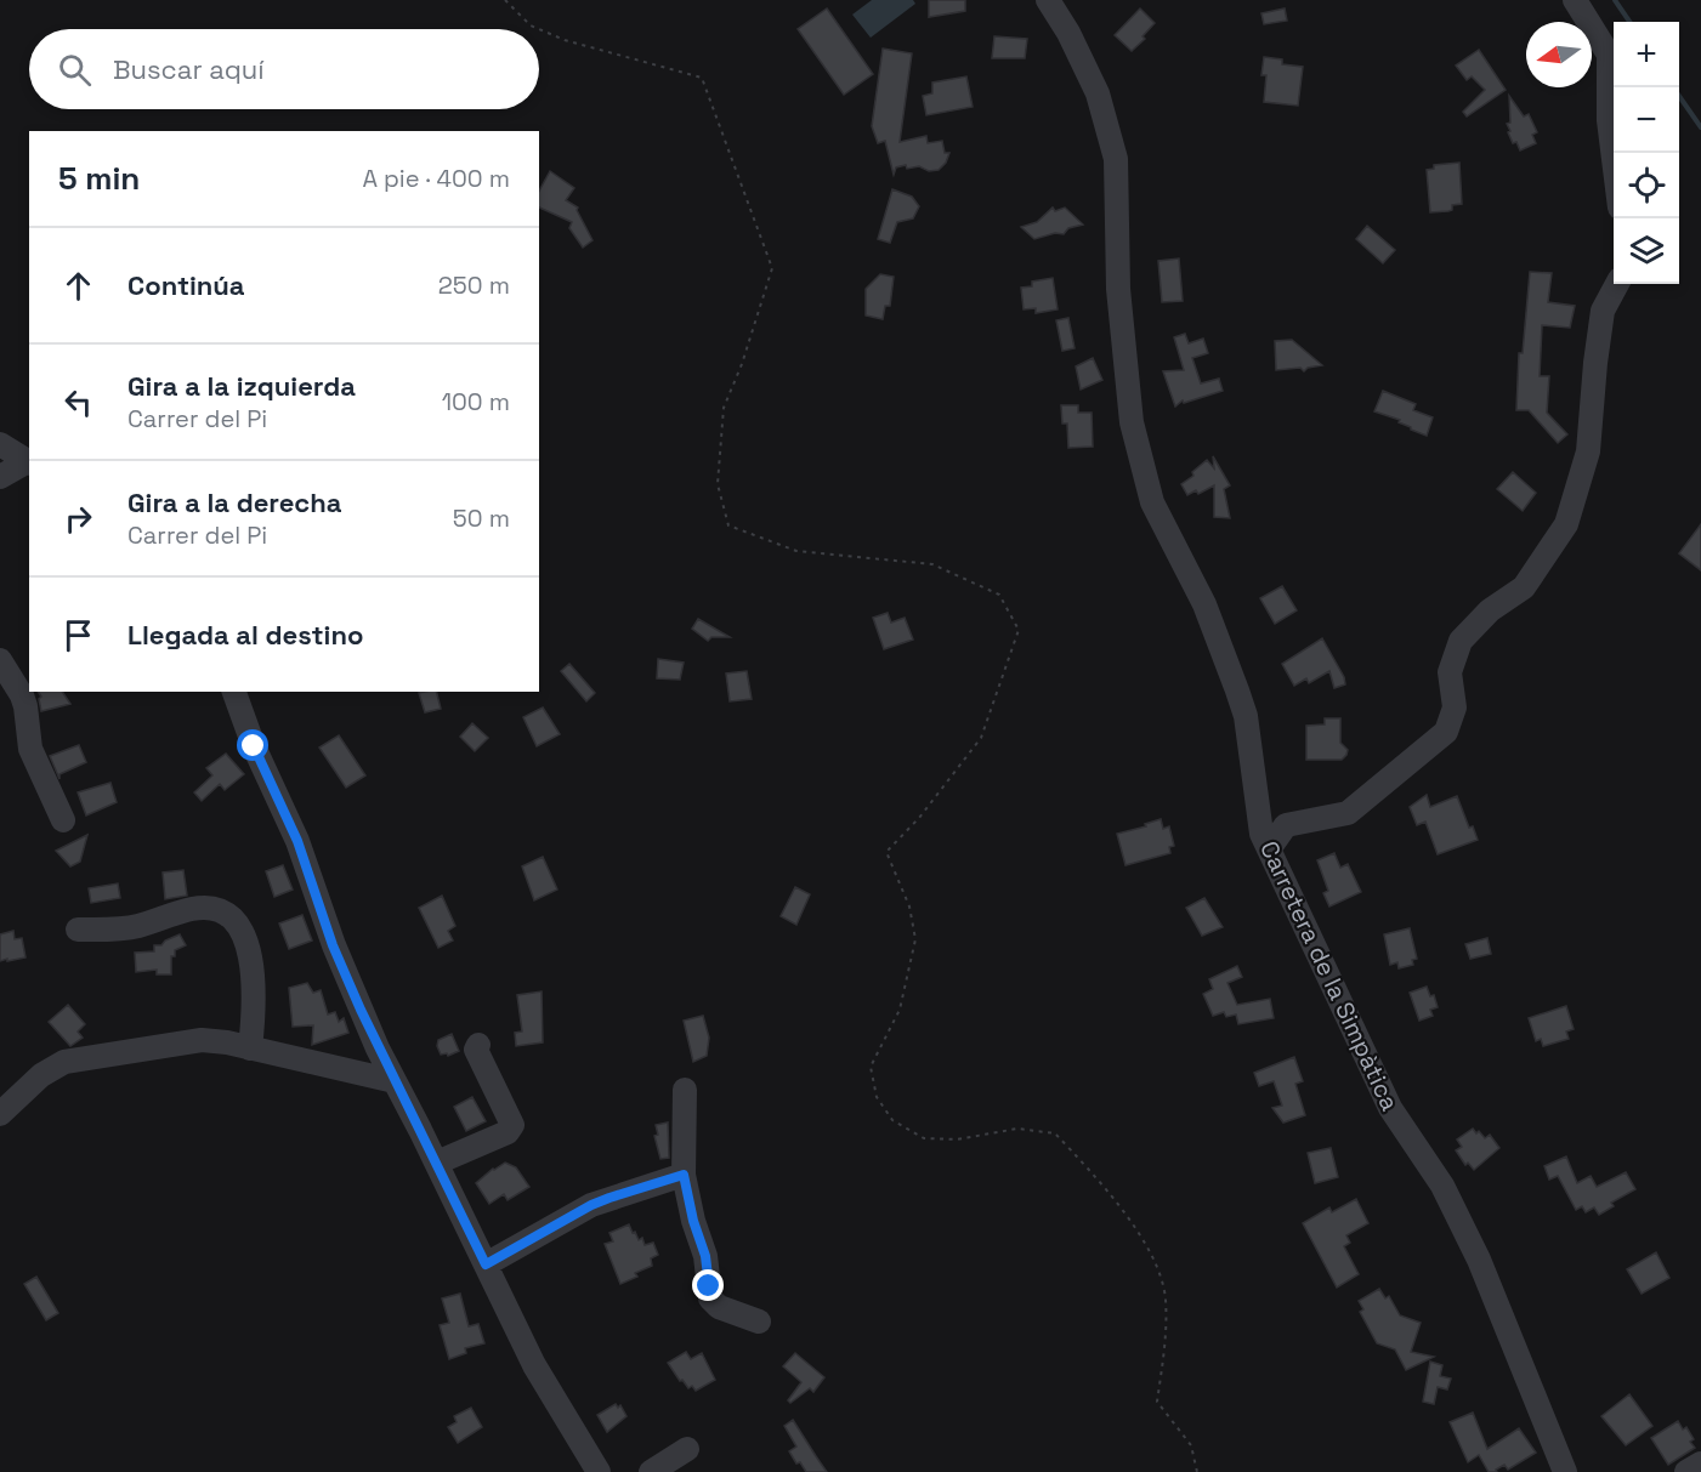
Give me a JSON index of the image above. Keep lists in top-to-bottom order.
{
  "streets": {
    "street": ["Carretera de la Simpàtica"]
  },
  "north": "left",
  "page": {
    "map_buttons": ["+", "−"],
    "search": "Buscar aquí",
    "heading": ["5 min", "A pie · 400 m"],
    "list": [
      ["Continúa", "250 m"],
      ["Gira a la izquierda", "Carrer del Pi", "100 m"],
      ["Gira a la derecha", "Carrer del Pi", "50 m"],
      "Llegada al destino"
    ]
  }
}
